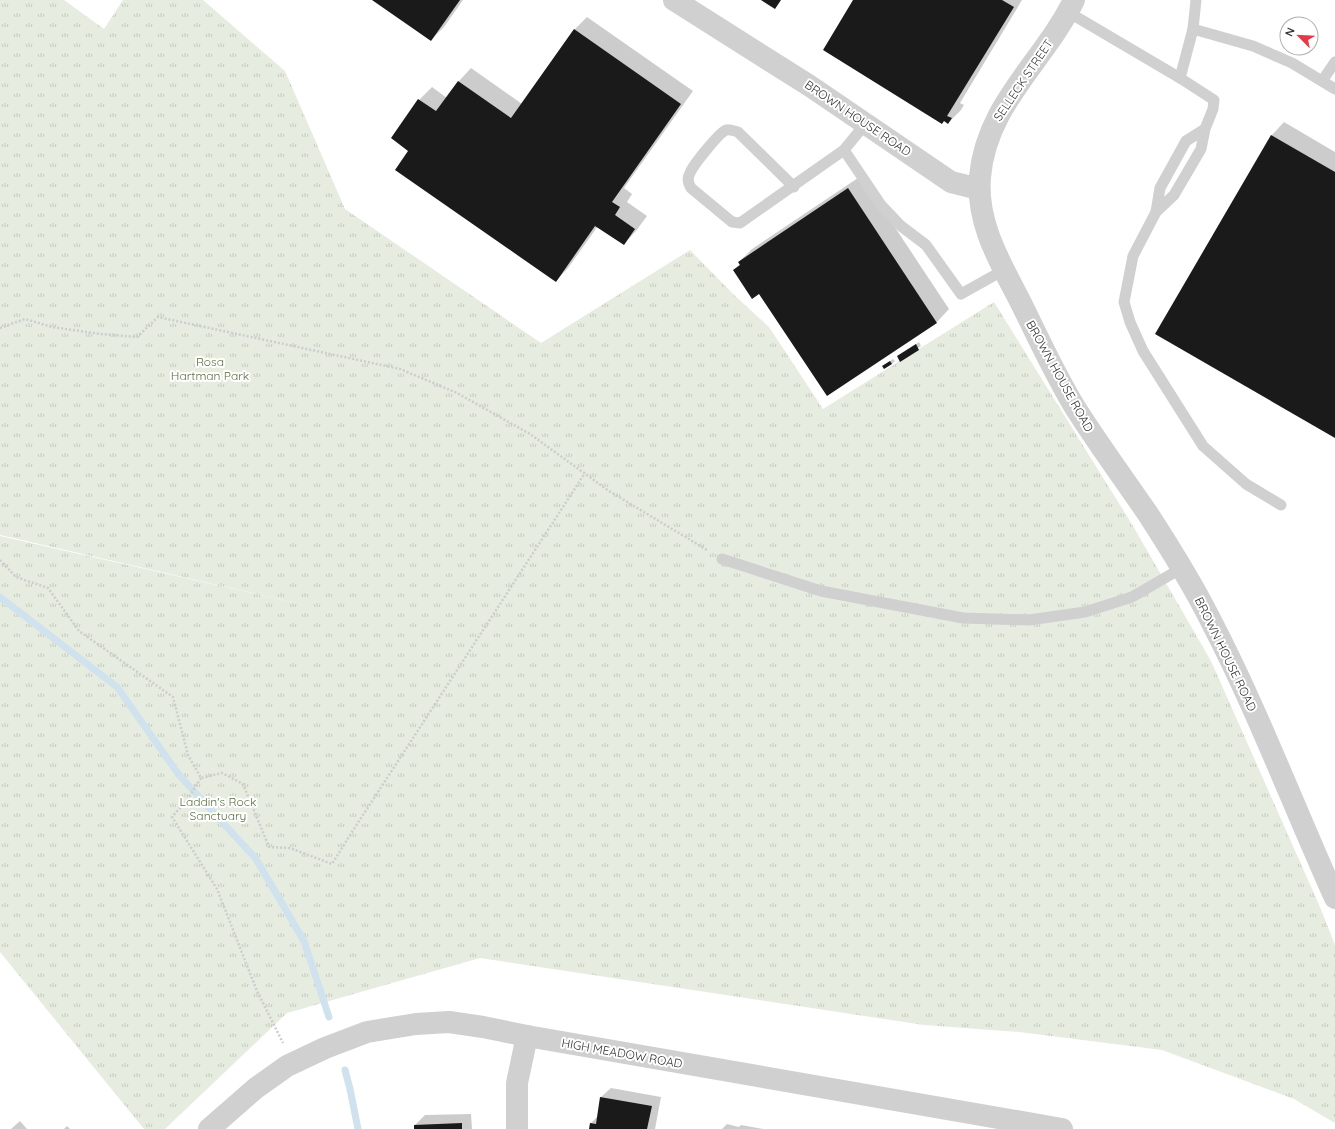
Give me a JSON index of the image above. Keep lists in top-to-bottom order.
{
  "streets": {
    "street": ["SELLECK STREET", "BROWN HOUSE ROAD", "HIGH MEADOW ROAD"]
  },
  "crossings": [
    ["SELLECK STREET", "BROWN HOUSE ROAD"]
  ],
  "parks": ["Rosa Hartman Park", "Laddin's Rock Sanctuary"],
  "north": "top left"
}
